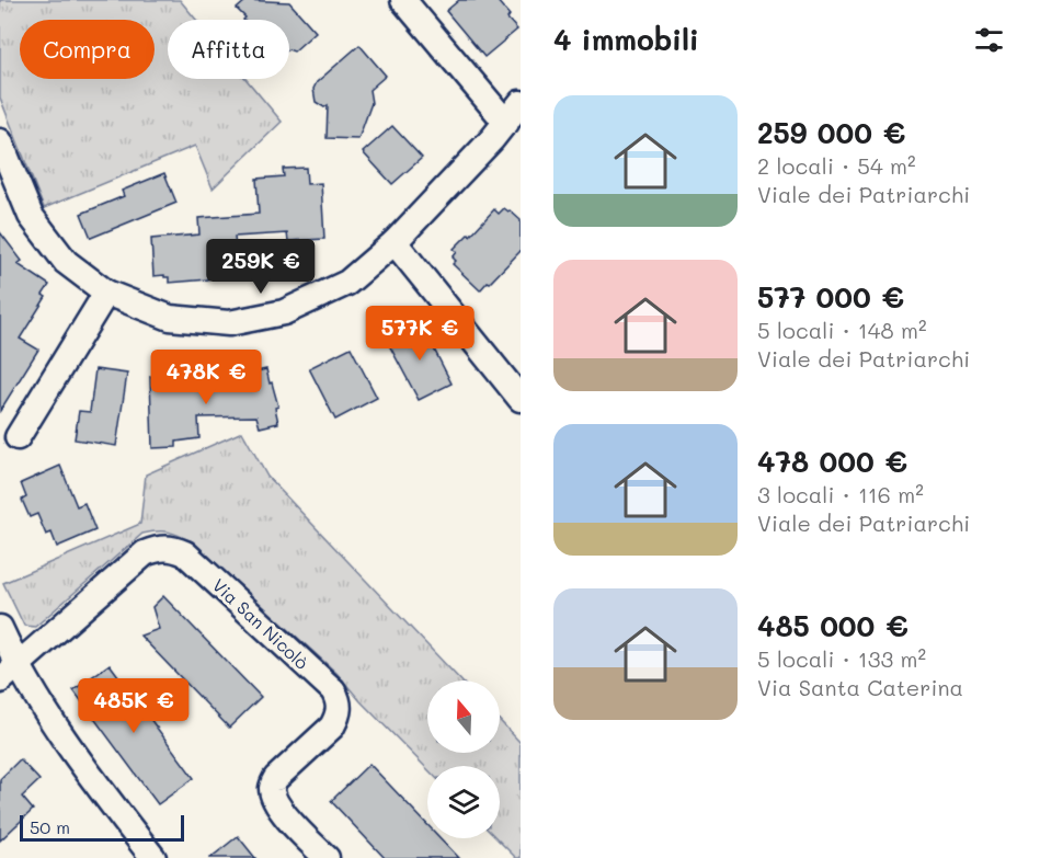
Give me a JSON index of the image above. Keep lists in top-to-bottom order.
{
  "streets": {
    "street": ["Via San Nicolò"]
  },
  "scale_bar": "50 m",
  "north": "top",
  "page": {
    "heading": "4 immobili",
    "chip": ["Compra", "Affitta"],
    "list": [
      {
        "name": "259 000 €",
        "note": "2 locali · 54 m² · Viale dei Patriarchi"
      },
      {
        "name": "577 000 €",
        "note": "5 locali · 148 m² · Viale dei Patriarchi"
      },
      {
        "name": "478 000 €",
        "note": "3 locali · 116 m² · Viale dei Patriarchi"
      },
      {
        "name": "485 000 €",
        "note": "5 locali · 133 m² · Via Santa Caterina"
      }
    ],
    "price": [
      "259K €",
      "577K €",
      "478K €",
      "485K €"
    ],
    "scale": "50 m"
  }
}
